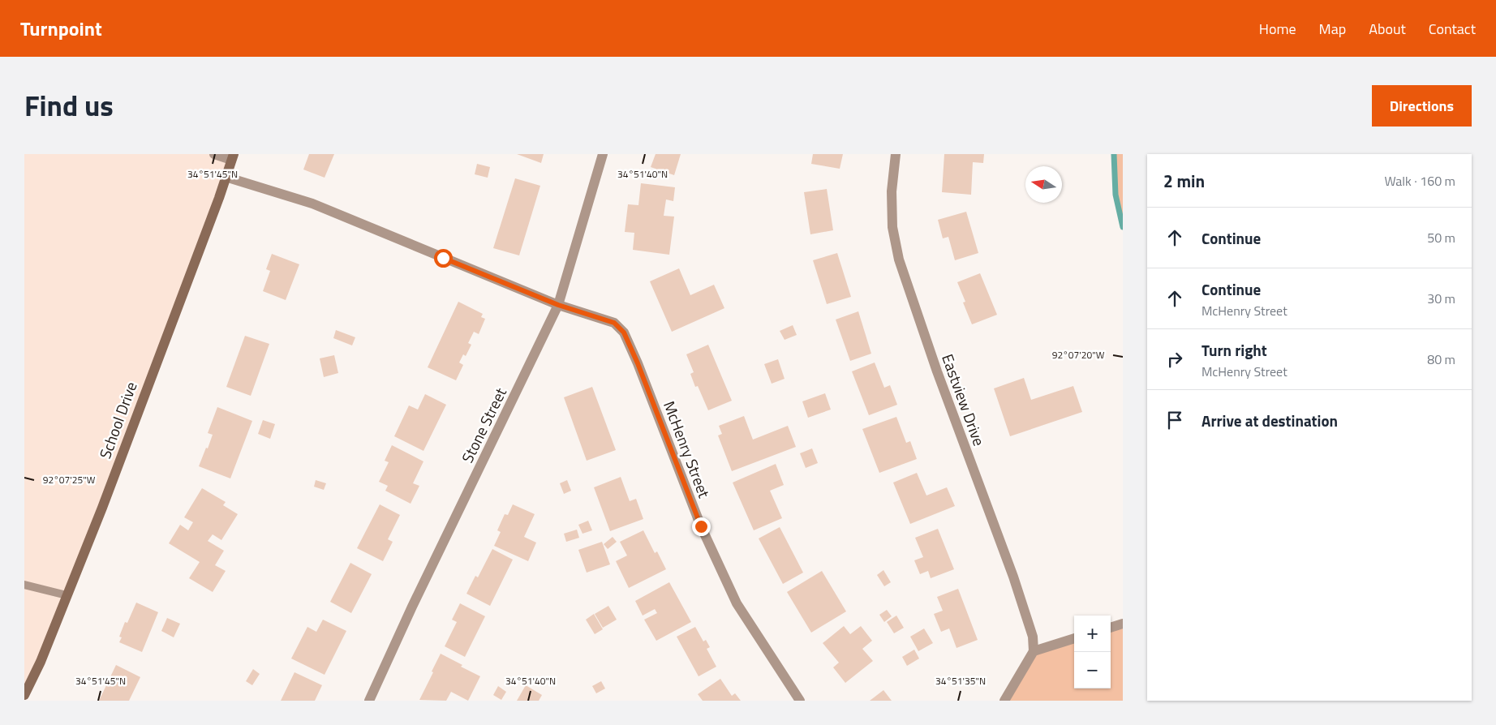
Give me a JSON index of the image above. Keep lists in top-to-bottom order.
{
  "streets": {
    "street": [
      "Eastview Drive",
      "School Drive",
      "Stone Street",
      "McHenry Street"
    ]
  },
  "crossings": [
    ["School Drive", "McHenry Street"],
    ["Stone Street", "McHenry Street"]
  ],
  "north": "left",
  "page": {
    "header": "Turnpoint",
    "nav": [
      "Home",
      "Map",
      "About",
      "Contact"
    ],
    "title": "Find us",
    "buttons": "Directions",
    "heading": ["2 min", "Walk · 160 m"],
    "list": [
      ["Continue", "50 m"],
      ["Continue", "McHenry Street", "30 m"],
      ["Turn right", "McHenry Street", "80 m"],
      "Arrive at destination"
    ],
    "map_buttons": ["+", "−"]
  },
  "coordinates": [
    "34°51'45\"N",
    "34°51'40\"N",
    "92°07'20\"W",
    "92°07'25\"W",
    "34°51'35\"N"
  ]
}
